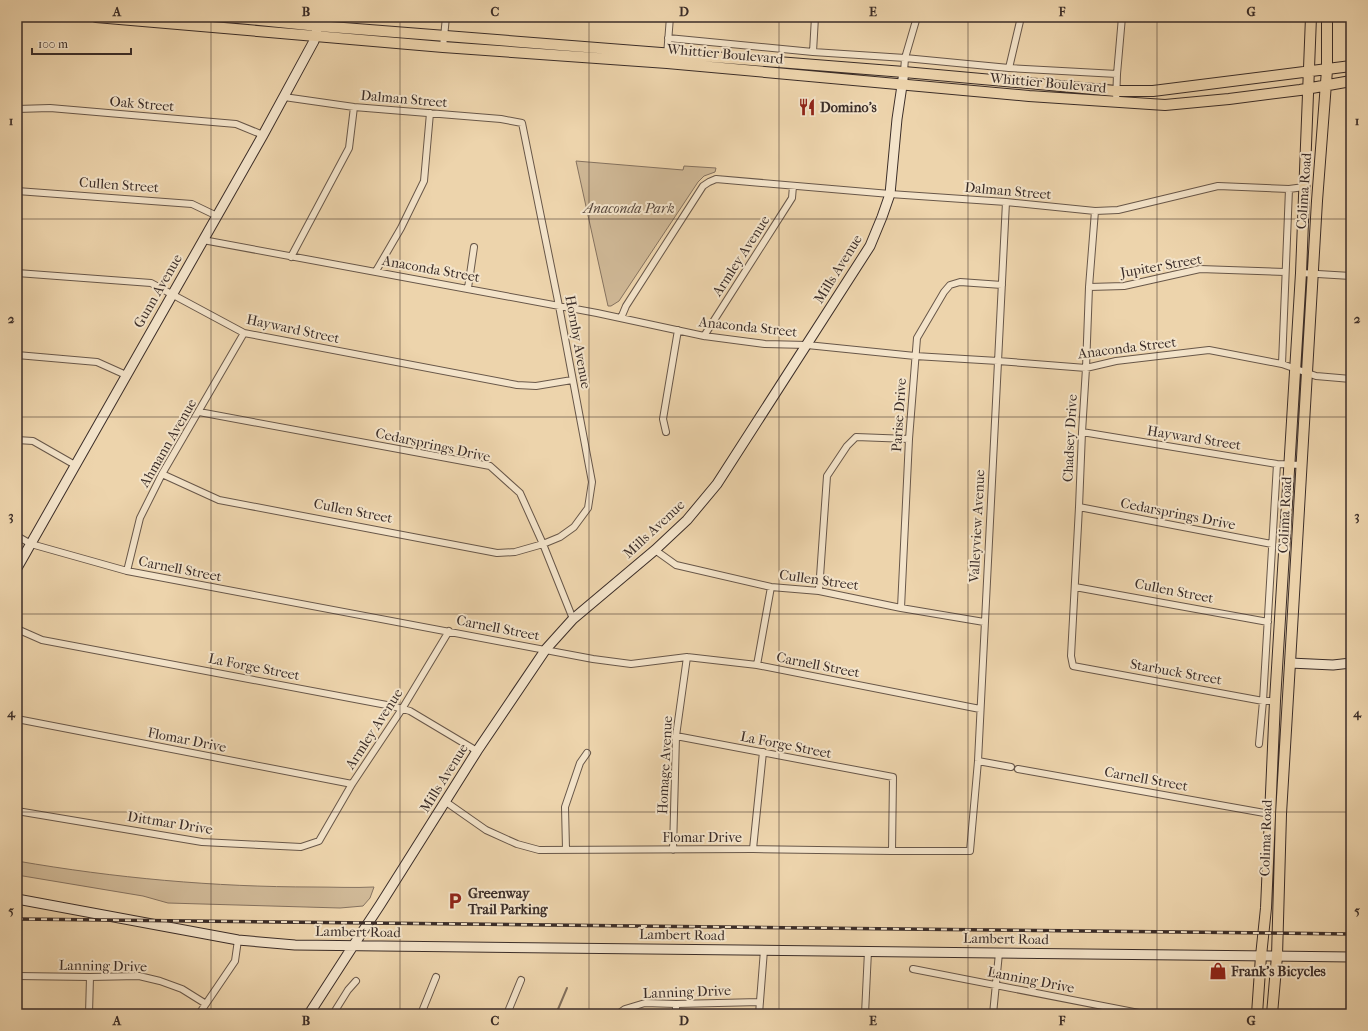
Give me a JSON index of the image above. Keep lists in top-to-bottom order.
{
  "streets": {
    "main road": ["Whittier Boulevard", "Colima Road"],
    "street": [
      "Dalman Street",
      "Oak Street",
      "Cullen Street",
      "Armley Avenue",
      "Jupiter Street",
      "Anaconda Street",
      "Mills Avenue",
      "Gunn Avenue",
      "Hayward Street",
      "Hornby Avenue",
      "Parise Drive",
      "Chadsey Drive",
      "Ahmann Avenue",
      "Cedarsprings Drive",
      "Valleyview Avenue",
      "Carnell Street",
      "La Forge Street",
      "Starbuck Street",
      "Flomar Drive",
      "Homage Avenue",
      "Dittmar Drive",
      "Lambert Road",
      "Lanning Drive"
    ]
  },
  "crossings": [
    ["Whittier Boulevard", "Colima Road"],
    ["Whittier Boulevard", "Mills Avenue"],
    ["Whittier Boulevard", "Gunn Avenue"],
    ["Dalman Street", "Colima Road"],
    ["Dalman Street", "Armley Avenue"],
    ["Dalman Street", "Anaconda Street"],
    ["Dalman Street", "Mills Avenue"],
    ["Dalman Street", "Gunn Avenue"],
    ["Dalman Street", "Hornby Avenue"],
    ["Dalman Street", "Chadsey Drive"],
    ["Dalman Street", "Valleyview Avenue"],
    ["Oak Street", "Gunn Avenue"],
    ["Cullen Street", "Mills Avenue"],
    ["Cullen Street", "Gunn Avenue"],
    ["Cullen Street", "Hornby Avenue"],
    ["Cullen Street", "Parise Drive"],
    ["Cullen Street", "Chadsey Drive"],
    ["Cullen Street", "Ahmann Avenue"],
    ["Cullen Street", "Cedarsprings Drive"],
    ["Cullen Street", "Valleyview Avenue"],
    ["Colima Road", "Anaconda Street"],
    ["Colima Road", "Hayward Street"],
    ["Colima Road", "Carnell Street"],
    ["Colima Road", "Starbuck Street"],
    ["Colima Road", "Lambert Road"],
    ["Armley Avenue", "Anaconda Street"],
    ["Armley Avenue", "Carnell Street"],
    ["Armley Avenue", "La Forge Street"],
    ["Armley Avenue", "Flomar Drive"],
    ["Armley Avenue", "Dittmar Drive"],
    ["Jupiter Street", "Chadsey Drive"],
    ["Anaconda Street", "Mills Avenue"],
    ["Anaconda Street", "Gunn Avenue"],
    ["Anaconda Street", "Hornby Avenue"],
    ["Anaconda Street", "Parise Drive"],
    ["Anaconda Street", "Chadsey Drive"],
    ["Anaconda Street", "Valleyview Avenue"],
    ["Mills Avenue", "Cedarsprings Drive"],
    ["Mills Avenue", "Carnell Street"],
    ["Mills Avenue", "La Forge Street"],
    ["Mills Avenue", "Flomar Drive"],
    ["Mills Avenue", "Lambert Road"],
    ["Gunn Avenue", "Hayward Street"],
    ["Gunn Avenue", "Carnell Street"],
    ["Hayward Street", "Hornby Avenue"],
    ["Hayward Street", "Chadsey Drive"],
    ["Hayward Street", "Ahmann Avenue"],
    ["Hornby Avenue", "Cedarsprings Drive"],
    ["Parise Drive", "Valleyview Avenue"],
    ["Chadsey Drive", "Cedarsprings Drive"],
    ["Chadsey Drive", "Starbuck Street"],
    ["Ahmann Avenue", "Cedarsprings Drive"],
    ["Ahmann Avenue", "Carnell Street"],
    ["Valleyview Avenue", "Carnell Street"],
    ["Valleyview Avenue", "Flomar Drive"],
    ["Carnell Street", "Homage Avenue"],
    ["La Forge Street", "Flomar Drive"],
    ["La Forge Street", "Homage Avenue"],
    ["Flomar Drive", "Homage Avenue"]
  ],
  "parks": ["Anaconda Park"],
  "places": {
    "restaurant": ["Domino's"],
    "parking": ["Greenway Trail Parking"],
    "shop": ["Frank's Bicycles"]
  },
  "scale_bar": "100 m",
  "grid": {
    "columns": [
      "A",
      "B",
      "C",
      "D",
      "E",
      "F",
      "G"
    ],
    "rows": [
      "1",
      "2",
      "3",
      "4",
      "5"
    ]
  }
}
